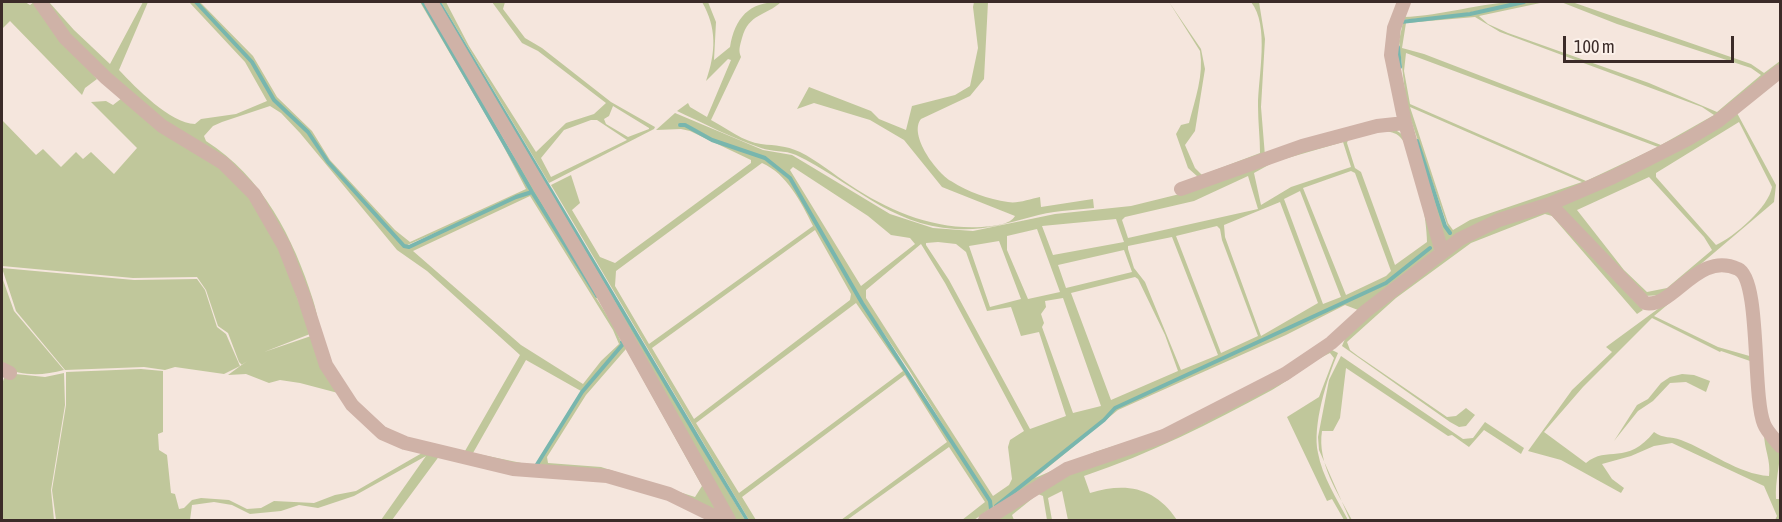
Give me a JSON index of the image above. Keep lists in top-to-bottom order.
{
  "scale_bar": "100 m"
}
